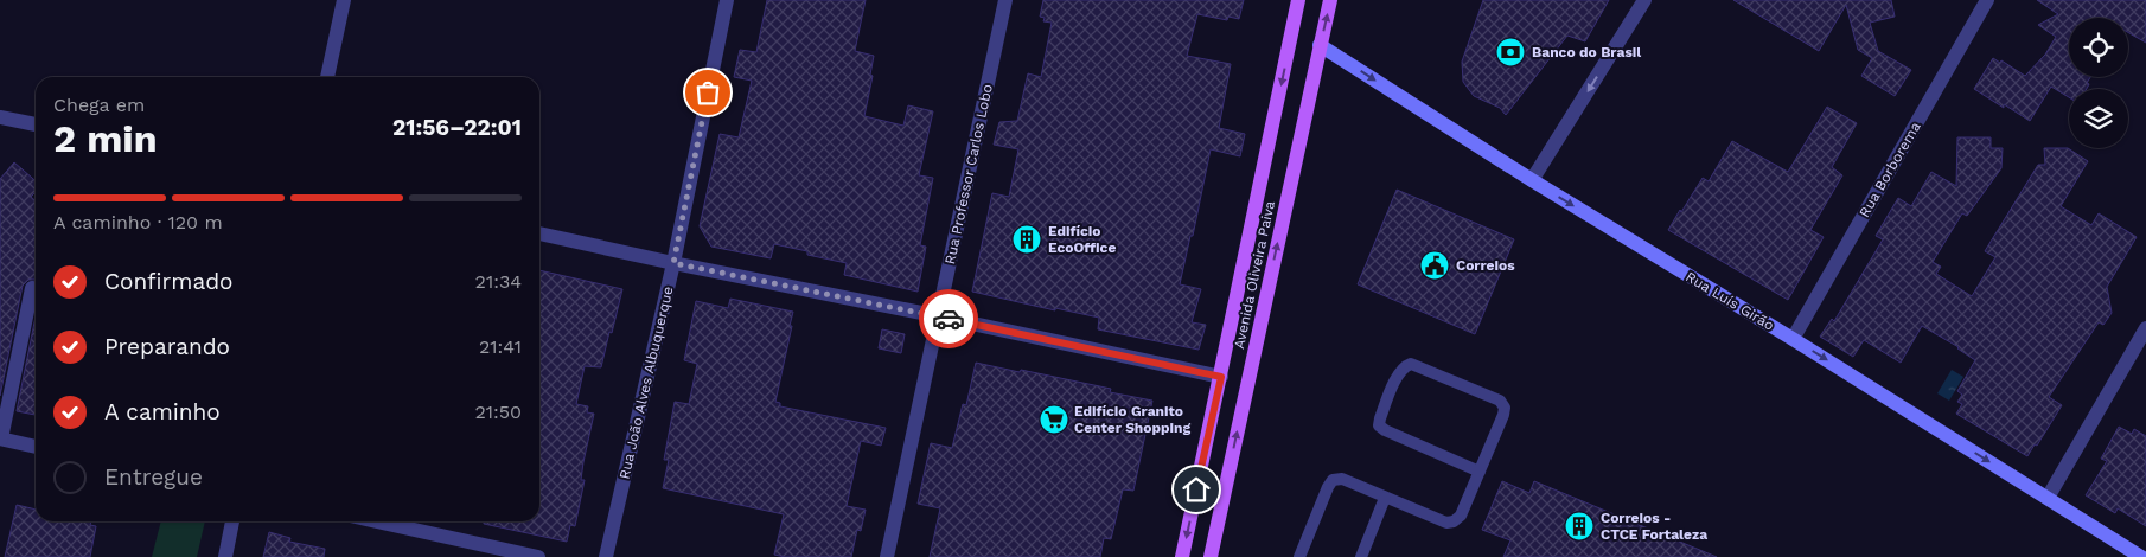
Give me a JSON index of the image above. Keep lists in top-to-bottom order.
{
  "streets": {
    "main road": ["Avenida Oliveira Paiva"],
    "street": [
      "Rua Borborema",
      "Rua Professor Carlos Lobo",
      "Rua Luís Girão",
      "Rua João Alves Albuquerque"
    ]
  },
  "crossings": [
    ["Rua Borborema", "Rua Luís Girão"],
    ["Avenida Oliveira Paiva", "Rua Luís Girão"]
  ],
  "one_way": ["Rua Luís Girão"],
  "places": {
    "bank": ["Banco do Brasil"],
    "building": ["Edifício EcoOffice", "Correios - CTCE Fortaleza"],
    "public building": ["Correios"],
    "supermarket": ["Edifício Granito Center Shopping"]
  },
  "page": {
    "heading": ["2 min", "Chega em", "21:56–22:01"],
    "bar": "A caminho · 120 m",
    "list": [
      ["Confirmado", "21:34"],
      ["Preparando", "21:41"],
      ["A caminho", "21:50"],
      "Entregue"
    ]
  }
}
